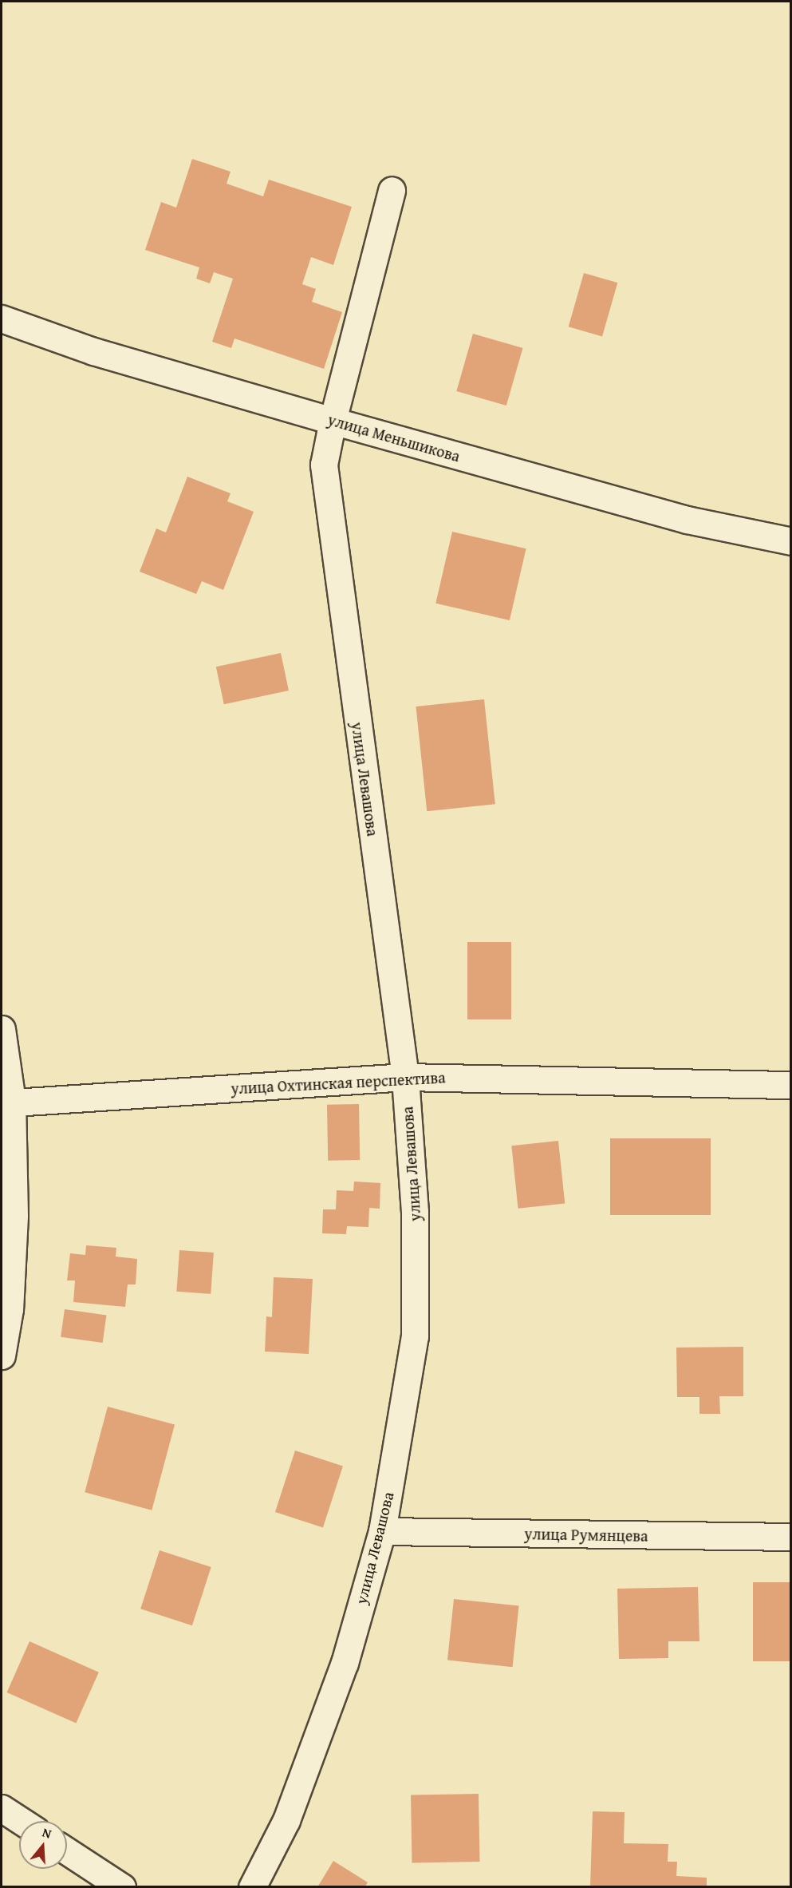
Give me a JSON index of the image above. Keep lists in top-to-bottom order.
{
  "streets": {
    "street": [
      "улица Меньшикова",
      "улица Левашова",
      "улица Охтинская перспектива",
      "улица Румянцева"
    ]
  },
  "crossings": [
    ["улица Меньшикова", "улица Левашова"],
    ["улица Левашова", "улица Охтинская перспектива"],
    ["улица Левашова", "улица Румянцева"]
  ],
  "north": "top"
}
